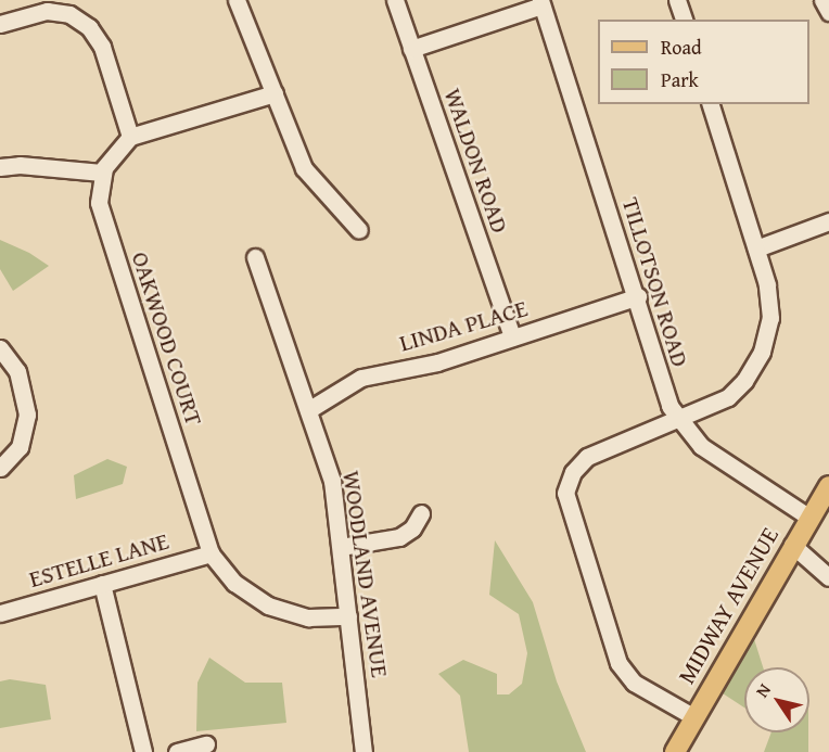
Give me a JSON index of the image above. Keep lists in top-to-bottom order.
{
  "streets": {
    "main road": ["MIDWAY AVENUE"],
    "street": [
      "WALDON ROAD",
      "TILLOTSON ROAD",
      "LINDA PLACE",
      "OAKWOOD COURT",
      "ESTELLE LANE",
      "WOODLAND AVENUE"
    ]
  },
  "crossings": [
    ["WALDON ROAD", "LINDA PLACE"],
    ["TILLOTSON ROAD", "LINDA PLACE"],
    ["TILLOTSON ROAD", "MIDWAY AVENUE"],
    ["LINDA PLACE", "WOODLAND AVENUE"],
    ["OAKWOOD COURT", "ESTELLE LANE"],
    ["OAKWOOD COURT", "WOODLAND AVENUE"]
  ],
  "legend": ["Road", "Park"],
  "north": "top left"
}
